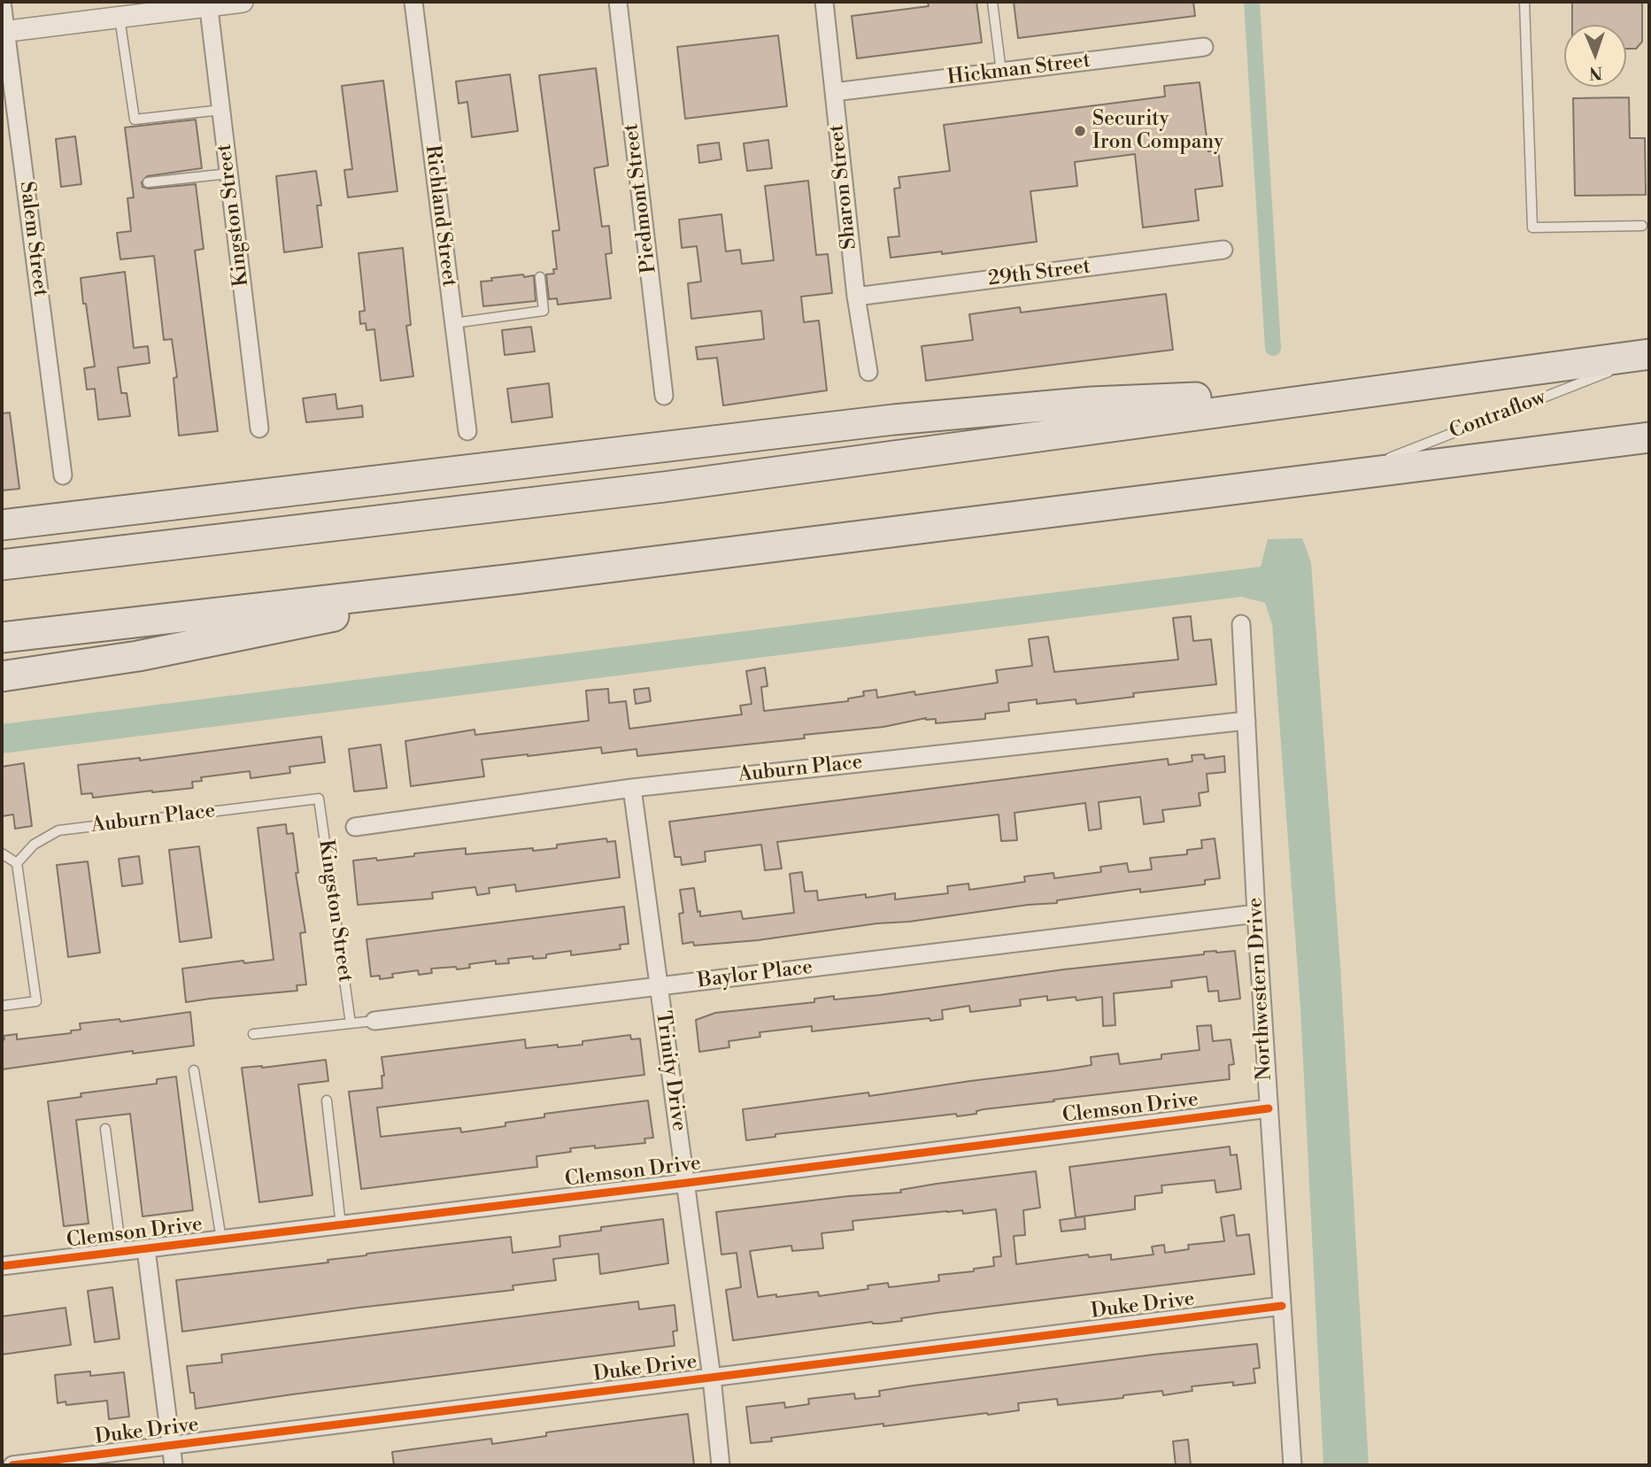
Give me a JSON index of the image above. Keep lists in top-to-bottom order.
{
  "streets": {
    "street": [
      "Hickman Street",
      "Sharon Street",
      "Piedmont Street",
      "Kingston Street",
      "Richland Street",
      "Salem Street",
      "29th Street",
      "Auburn Place",
      "Baylor Place",
      "Northwestern Drive",
      "Trinity Drive",
      "Clemson Drive",
      "Duke Drive"
    ],
    "lane": ["Contraflow"]
  },
  "crossings": [
    ["Hickman Street", "Sharon Street"],
    ["Sharon Street", "29th Street"],
    ["Kingston Street", "Auburn Place"],
    ["Kingston Street", "Baylor Place"],
    ["Auburn Place", "Northwestern Drive"],
    ["Auburn Place", "Trinity Drive"],
    ["Baylor Place", "Northwestern Drive"],
    ["Baylor Place", "Trinity Drive"],
    ["Northwestern Drive", "Clemson Drive"],
    ["Northwestern Drive", "Duke Drive"],
    ["Trinity Drive", "Clemson Drive"],
    ["Trinity Drive", "Duke Drive"]
  ],
  "places": ["Security Iron Company"],
  "north": "bottom"
}
